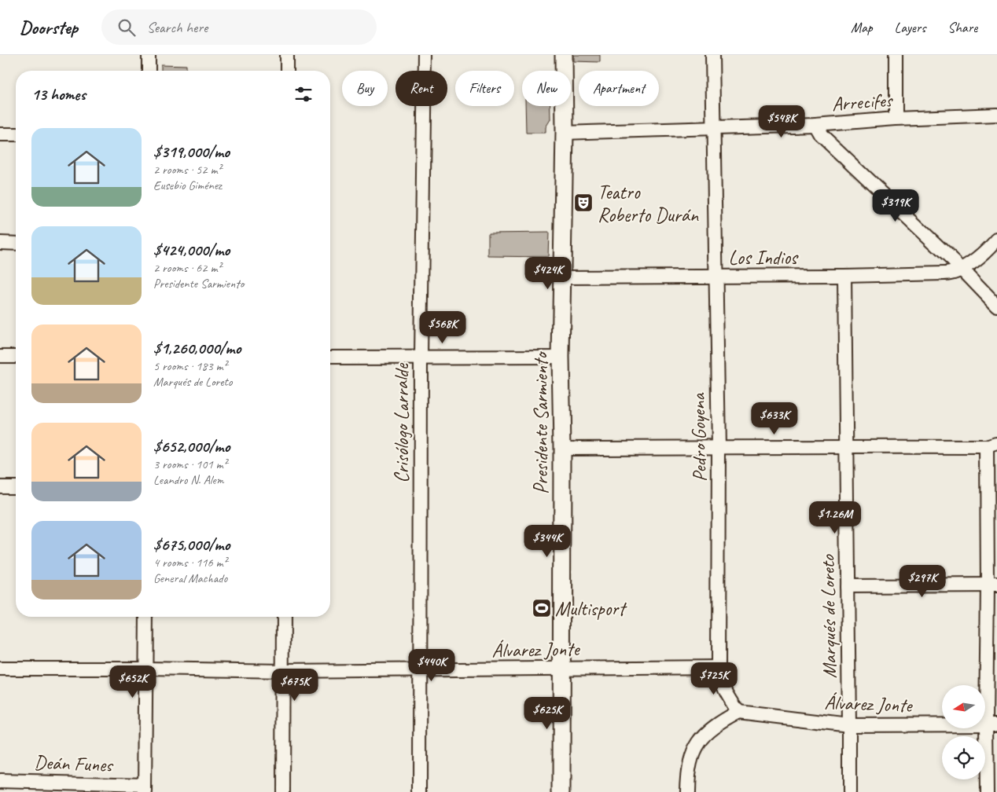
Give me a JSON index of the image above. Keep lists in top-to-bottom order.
{
  "streets": {
    "main road": ["Presidente Sarmiento"],
    "street": [
      "Arrecifes",
      "Los Indios",
      "Crisólogo Larralde",
      "Pedro Goyena",
      "Marqués de Loreto",
      "Álvarez Jonte",
      "Deán Funes"
    ]
  },
  "crossings": [
    ["Arrecifes", "Presidente Sarmiento"],
    ["Arrecifes", "Pedro Goyena"],
    ["Los Indios", "Presidente Sarmiento"],
    ["Los Indios", "Pedro Goyena"],
    ["Los Indios", "Marqués de Loreto"],
    ["Crisólogo Larralde", "Álvarez Jonte"],
    ["Presidente Sarmiento", "Álvarez Jonte"],
    ["Pedro Goyena", "Álvarez Jonte"],
    ["Marqués de Loreto", "Álvarez Jonte"]
  ],
  "places": {
    "theatre": ["Teatro Roberto Durán"],
    "sports": ["Multisport"]
  },
  "north": "left",
  "page": {
    "header": "Doorstep",
    "search": "Search here",
    "nav": ["Map", "Layers", "Share"],
    "chip": [
      "Buy",
      "Rent",
      "Filters",
      "New",
      "Apartment"
    ],
    "heading": "13 homes",
    "price": [
      "$548K",
      "$319K",
      "$424K",
      "$568K",
      "$633K",
      "$1.26M",
      "$344K",
      "$297K",
      "$440K",
      "$725K",
      "$652K",
      "$675K",
      "$625K"
    ],
    "list": [
      {
        "name": "$319,000/mo",
        "note": "2 rooms · 52 m² · Eusebio Giménez"
      },
      {
        "name": "$424,000/mo",
        "note": "2 rooms · 62 m² · Presidente Sarmiento"
      },
      {
        "name": "$1,260,000/mo",
        "note": "5 rooms · 183 m² · Marqués de Loreto"
      },
      {
        "name": "$652,000/mo",
        "note": "3 rooms · 101 m² · Leandro N. Alem"
      },
      {
        "name": "$675,000/mo",
        "note": "4 rooms · 116 m² · General Machado"
      }
    ]
  }
}
